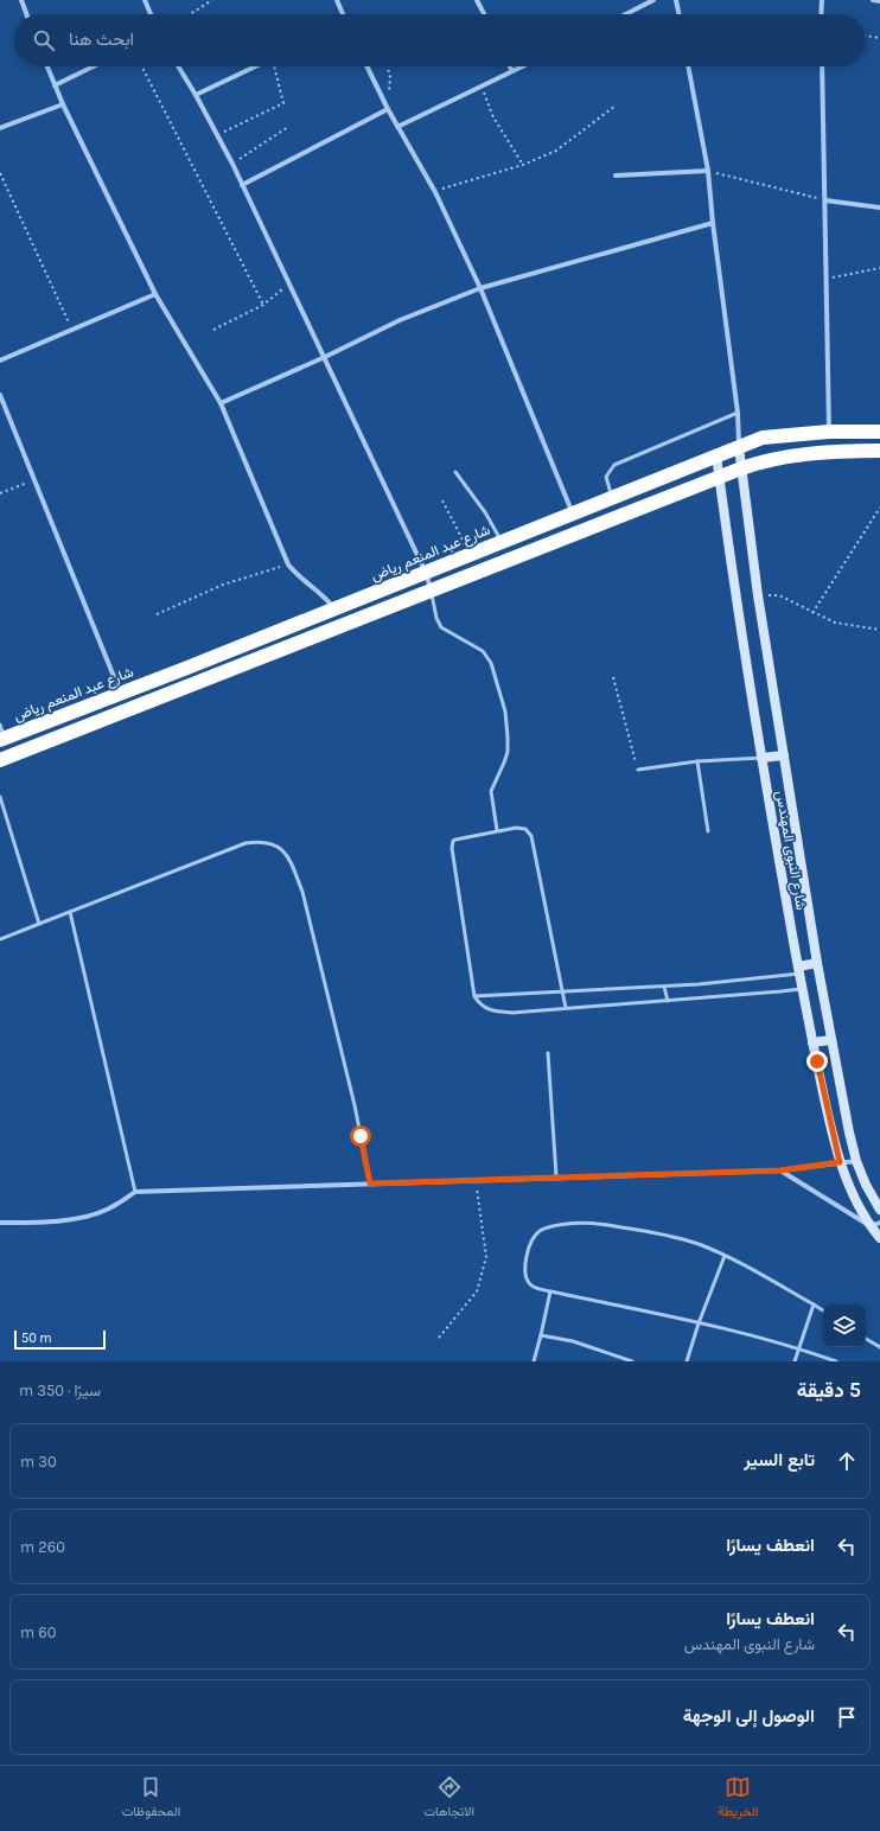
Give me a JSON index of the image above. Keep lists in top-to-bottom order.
{
  "streets": {
    "highway": ["شارع عبد المنعم رياض"],
    "street": ["شارع النبوى المهندس"]
  },
  "crossings": [
    ["شارع عبد المنعم رياض", "شارع النبوى المهندس"]
  ],
  "scale_bar": "50 m",
  "page": {
    "search": "ابحث هنا",
    "scale": "50 m",
    "heading": ["5 دقيقة", "سيرًا · 350 m"],
    "list": [
      ["تابع السير", "30 m"],
      ["انعطف يسارًا", "260 m"],
      ["انعطف يسارًا", "شارع النبوى المهندس", "60 m"],
      "الوصول إلى الوجهة"
    ],
    "nav": ["الخريطة", "الاتجاهات", "المحفوظات"]
  }
}
